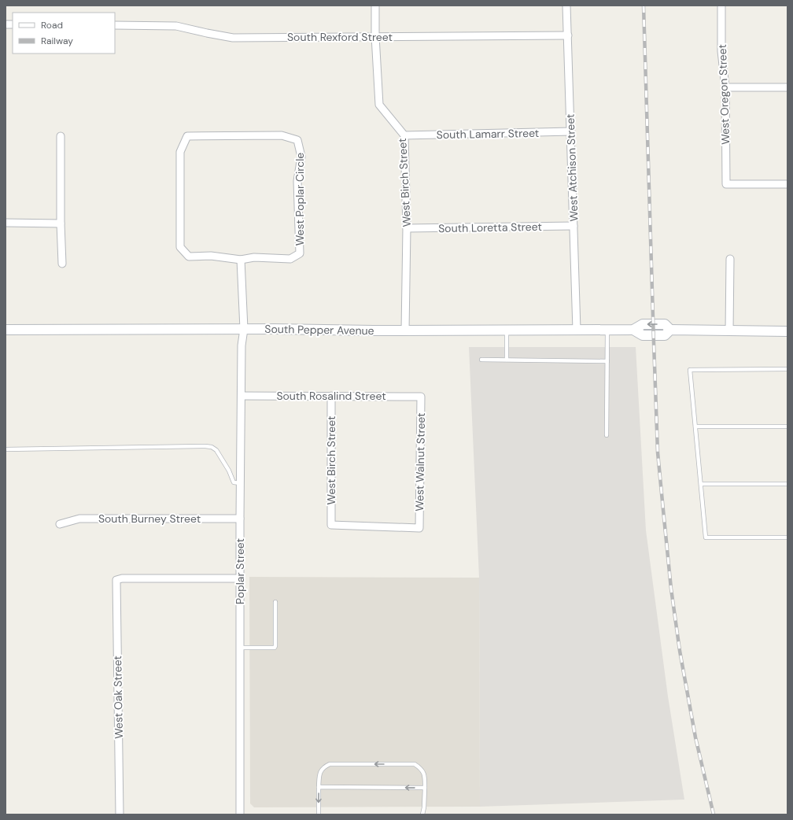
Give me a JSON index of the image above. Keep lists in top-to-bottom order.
{
  "streets": {
    "main road": ["South Pepper Avenue"],
    "street": [
      "South Rexford Street",
      "West Oregon Street",
      "South Lamarr Street",
      "West Atchison Street",
      "West Birch Street",
      "West Poplar Circle",
      "South Loretta Street",
      "South Rosalind Street",
      "West Walnut Street",
      "South Burney Street",
      "Poplar Street",
      "West Oak Street"
    ]
  },
  "crossings": [
    ["South Rexford Street", "West Atchison Street"],
    ["South Rexford Street", "West Birch Street"],
    ["South Lamarr Street", "West Atchison Street"],
    ["South Lamarr Street", "West Birch Street"],
    ["West Atchison Street", "South Loretta Street"],
    ["West Atchison Street", "South Pepper Avenue"],
    ["West Birch Street", "South Loretta Street"],
    ["West Birch Street", "South Pepper Avenue"],
    ["West Birch Street", "South Rosalind Street"],
    ["West Birch Street", "West Walnut Street"],
    ["West Poplar Circle", "Poplar Street"],
    ["South Pepper Avenue", "Poplar Street"],
    ["South Rosalind Street", "West Walnut Street"],
    ["South Rosalind Street", "Poplar Street"],
    ["South Burney Street", "Poplar Street"],
    ["Poplar Street", "West Oak Street"]
  ],
  "legend": ["Road", "Railway"]
}
